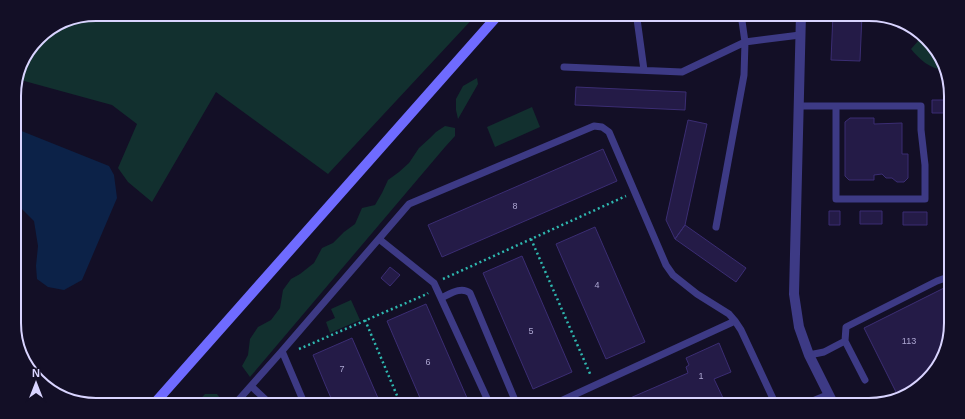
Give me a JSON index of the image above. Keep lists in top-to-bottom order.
{
  "house_numbers": [
    "8",
    "4",
    "5",
    "113",
    "6",
    "7",
    "1"
  ],
  "north": "top"
}
